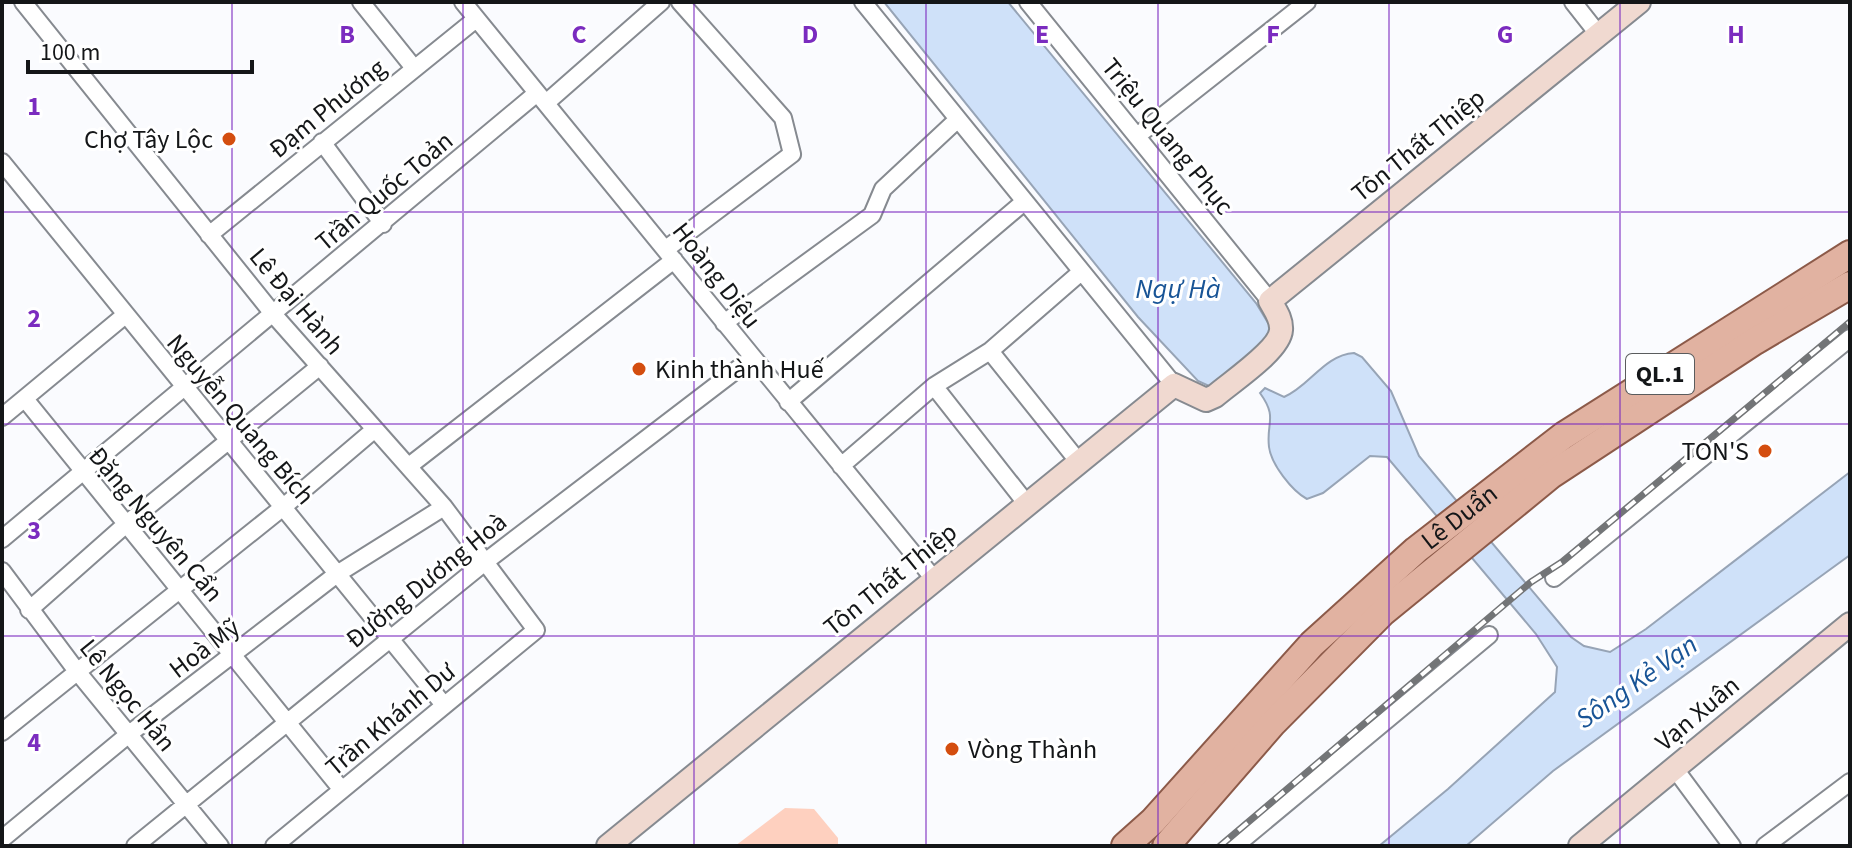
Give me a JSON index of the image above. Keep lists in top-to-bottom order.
{
  "streets": {
    "main road": ["QL.1", "Lê Duẩn"],
    "street": [
      "Đạm Phương",
      "Triệu Quang Phục",
      "Tôn Thất Thiệp",
      "Trần Quốc Toản",
      "Hoàng Diệu",
      "Lê Đại Hành",
      "Nguyễn Quang Bích",
      "Đặng Nguyên Cẩn",
      "Đường Dương Hoà",
      "Hoà Mỹ",
      "Lê Ngọc Hân",
      "Vạn Xuân",
      "Trần Khánh Dư"
    ]
  },
  "crossings": [
    ["Đạm Phương", "Hoàng Diệu"],
    ["Đạm Phương", "Lê Đại Hành"],
    ["Triệu Quang Phục", "Tôn Thất Thiệp"],
    ["Tôn Thất Thiệp", "Hoàng Diệu"],
    ["Trần Quốc Toản", "Hoàng Diệu"],
    ["Trần Quốc Toản", "Lê Đại Hành"],
    ["Trần Quốc Toản", "Nguyễn Quang Bích"],
    ["Trần Quốc Toản", "Đặng Nguyên Cẩn"],
    ["Hoàng Diệu", "Đường Dương Hoà"],
    ["Lê Đại Hành", "Đường Dương Hoà"],
    ["Lê Đại Hành", "Hoà Mỹ"],
    ["Lê Đại Hành", "Trần Khánh Dư"],
    ["Nguyễn Quang Bích", "Đường Dương Hoà"],
    ["Nguyễn Quang Bích", "Hoà Mỹ"],
    ["Nguyễn Quang Bích", "Trần Khánh Dư"],
    ["Đặng Nguyên Cẩn", "Đường Dương Hoà"],
    ["Đặng Nguyên Cẩn", "Hoà Mỹ"],
    ["Đặng Nguyên Cẩn", "Trần Khánh Dư"],
    ["Đường Dương Hoà", "Lê Ngọc Hân"],
    ["Hoà Mỹ", "Lê Ngọc Hân"]
  ],
  "water": ["Ngự Hà", "Sông Kẻ Vạn"],
  "places": [
    "Chợ Tây Lộc",
    "Kinh thành Huế",
    "TON'S",
    "Vòng Thành"
  ],
  "scale_bar": "100 m",
  "grid": {
    "columns": [
      "B",
      "C",
      "D",
      "E",
      "F",
      "G",
      "H"
    ],
    "rows": [
      "1",
      "2",
      "3",
      "4"
    ]
  }
}
